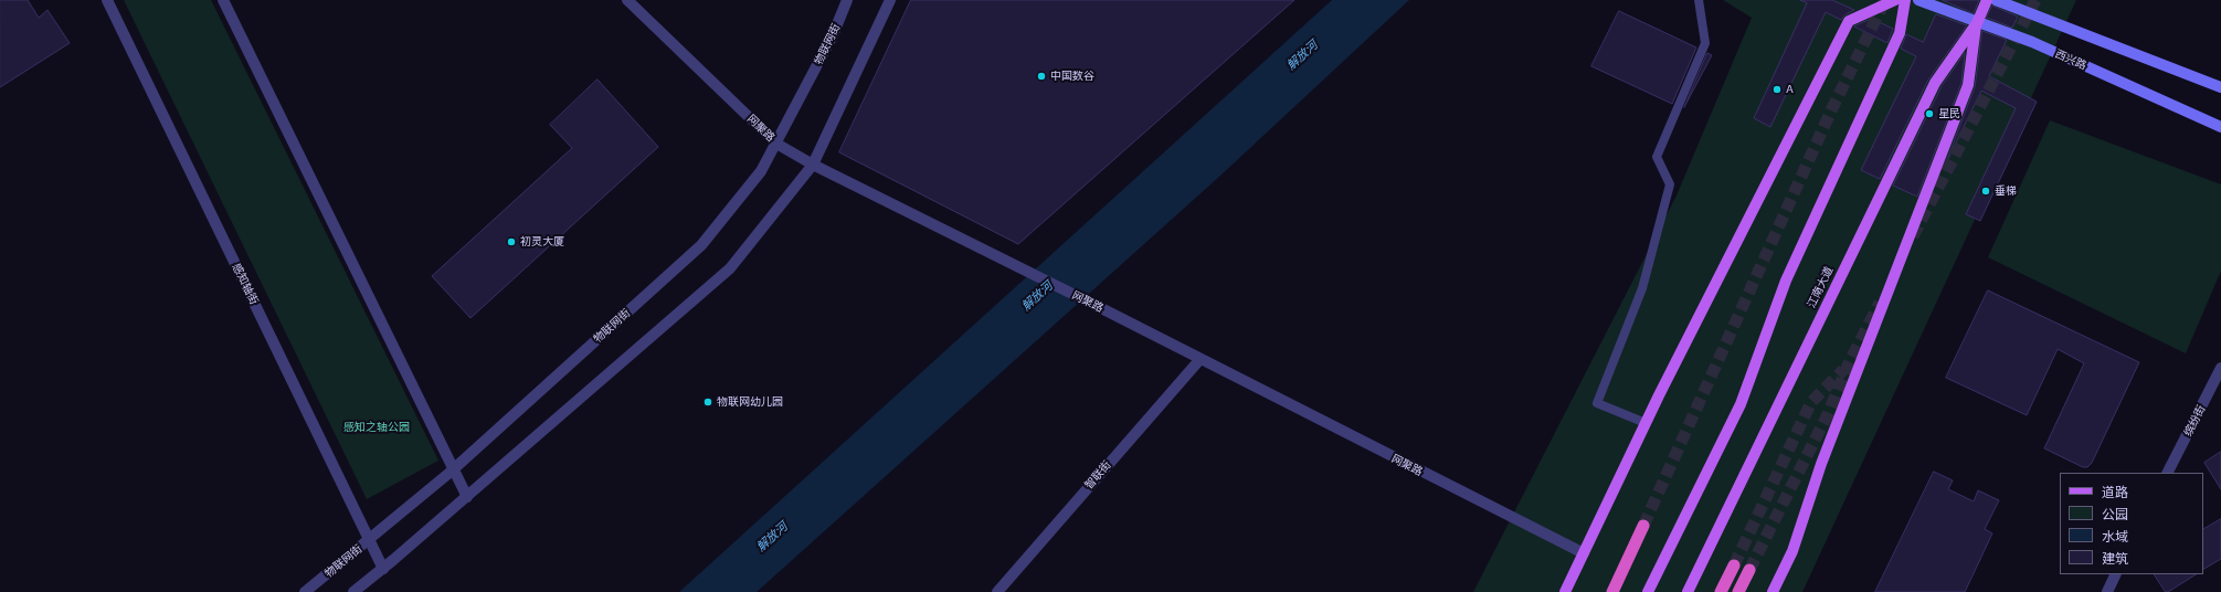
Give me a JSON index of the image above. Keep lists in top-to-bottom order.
{
  "streets": {
    "main road": ["西兴路", "江南大道"],
    "street": [
      "物联网街",
      "网聚路",
      "感知轴街",
      "缤纷街",
      "智联街"
    ]
  },
  "crossings": [
    ["物联网街", "网聚路"],
    ["物联网街", "感知轴街"],
    ["西兴路", "江南大道"],
    ["网聚路", "智联街"]
  ],
  "water": ["解放河"],
  "parks": ["感知之轴公园"],
  "places": [
    "中国数谷",
    "A",
    "星民",
    "垂梯",
    "初灵大厦",
    "物联网幼儿园"
  ],
  "legend": [
    "道路",
    "公园",
    "水域",
    "建筑"
  ]
}
